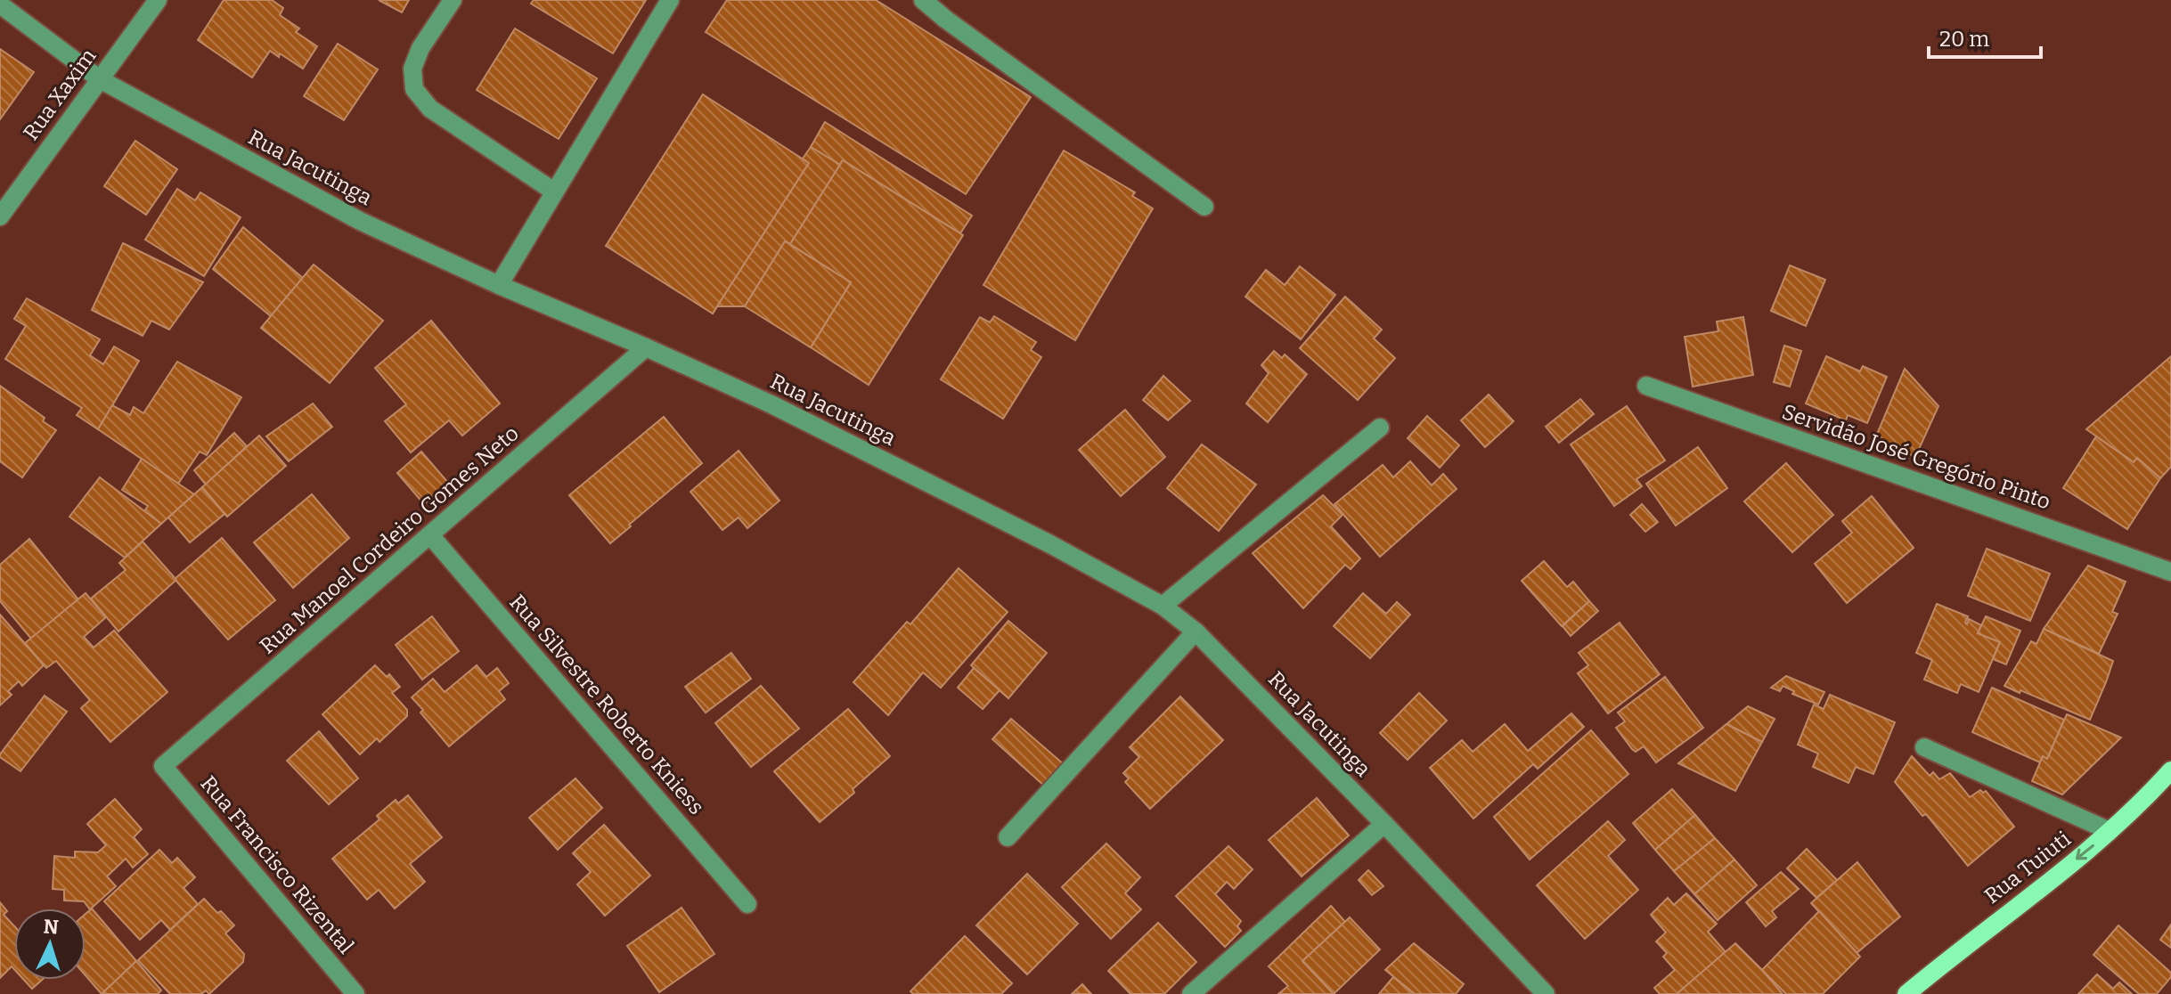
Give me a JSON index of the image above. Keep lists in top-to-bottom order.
{
  "streets": {
    "main road": ["Rua Tuiuti"],
    "street": [
      "Rua Xaxim",
      "Rua Jacutinga",
      "Servidão José Gregório Pinto",
      "Rua Manoel Cordeiro Gomes Neto",
      "Rua Silvestre Roberto Kniess",
      "Rua Francisco Rizental"
    ]
  },
  "crossings": [
    ["Rua Xaxim", "Rua Jacutinga"],
    ["Rua Jacutinga", "Rua Manoel Cordeiro Gomes Neto"],
    ["Rua Manoel Cordeiro Gomes Neto", "Rua Silvestre Roberto Kniess"],
    ["Rua Manoel Cordeiro Gomes Neto", "Rua Francisco Rizental"]
  ],
  "one_way": ["Rua Tuiuti"],
  "scale_bar": "20 m",
  "north": "top"
}
